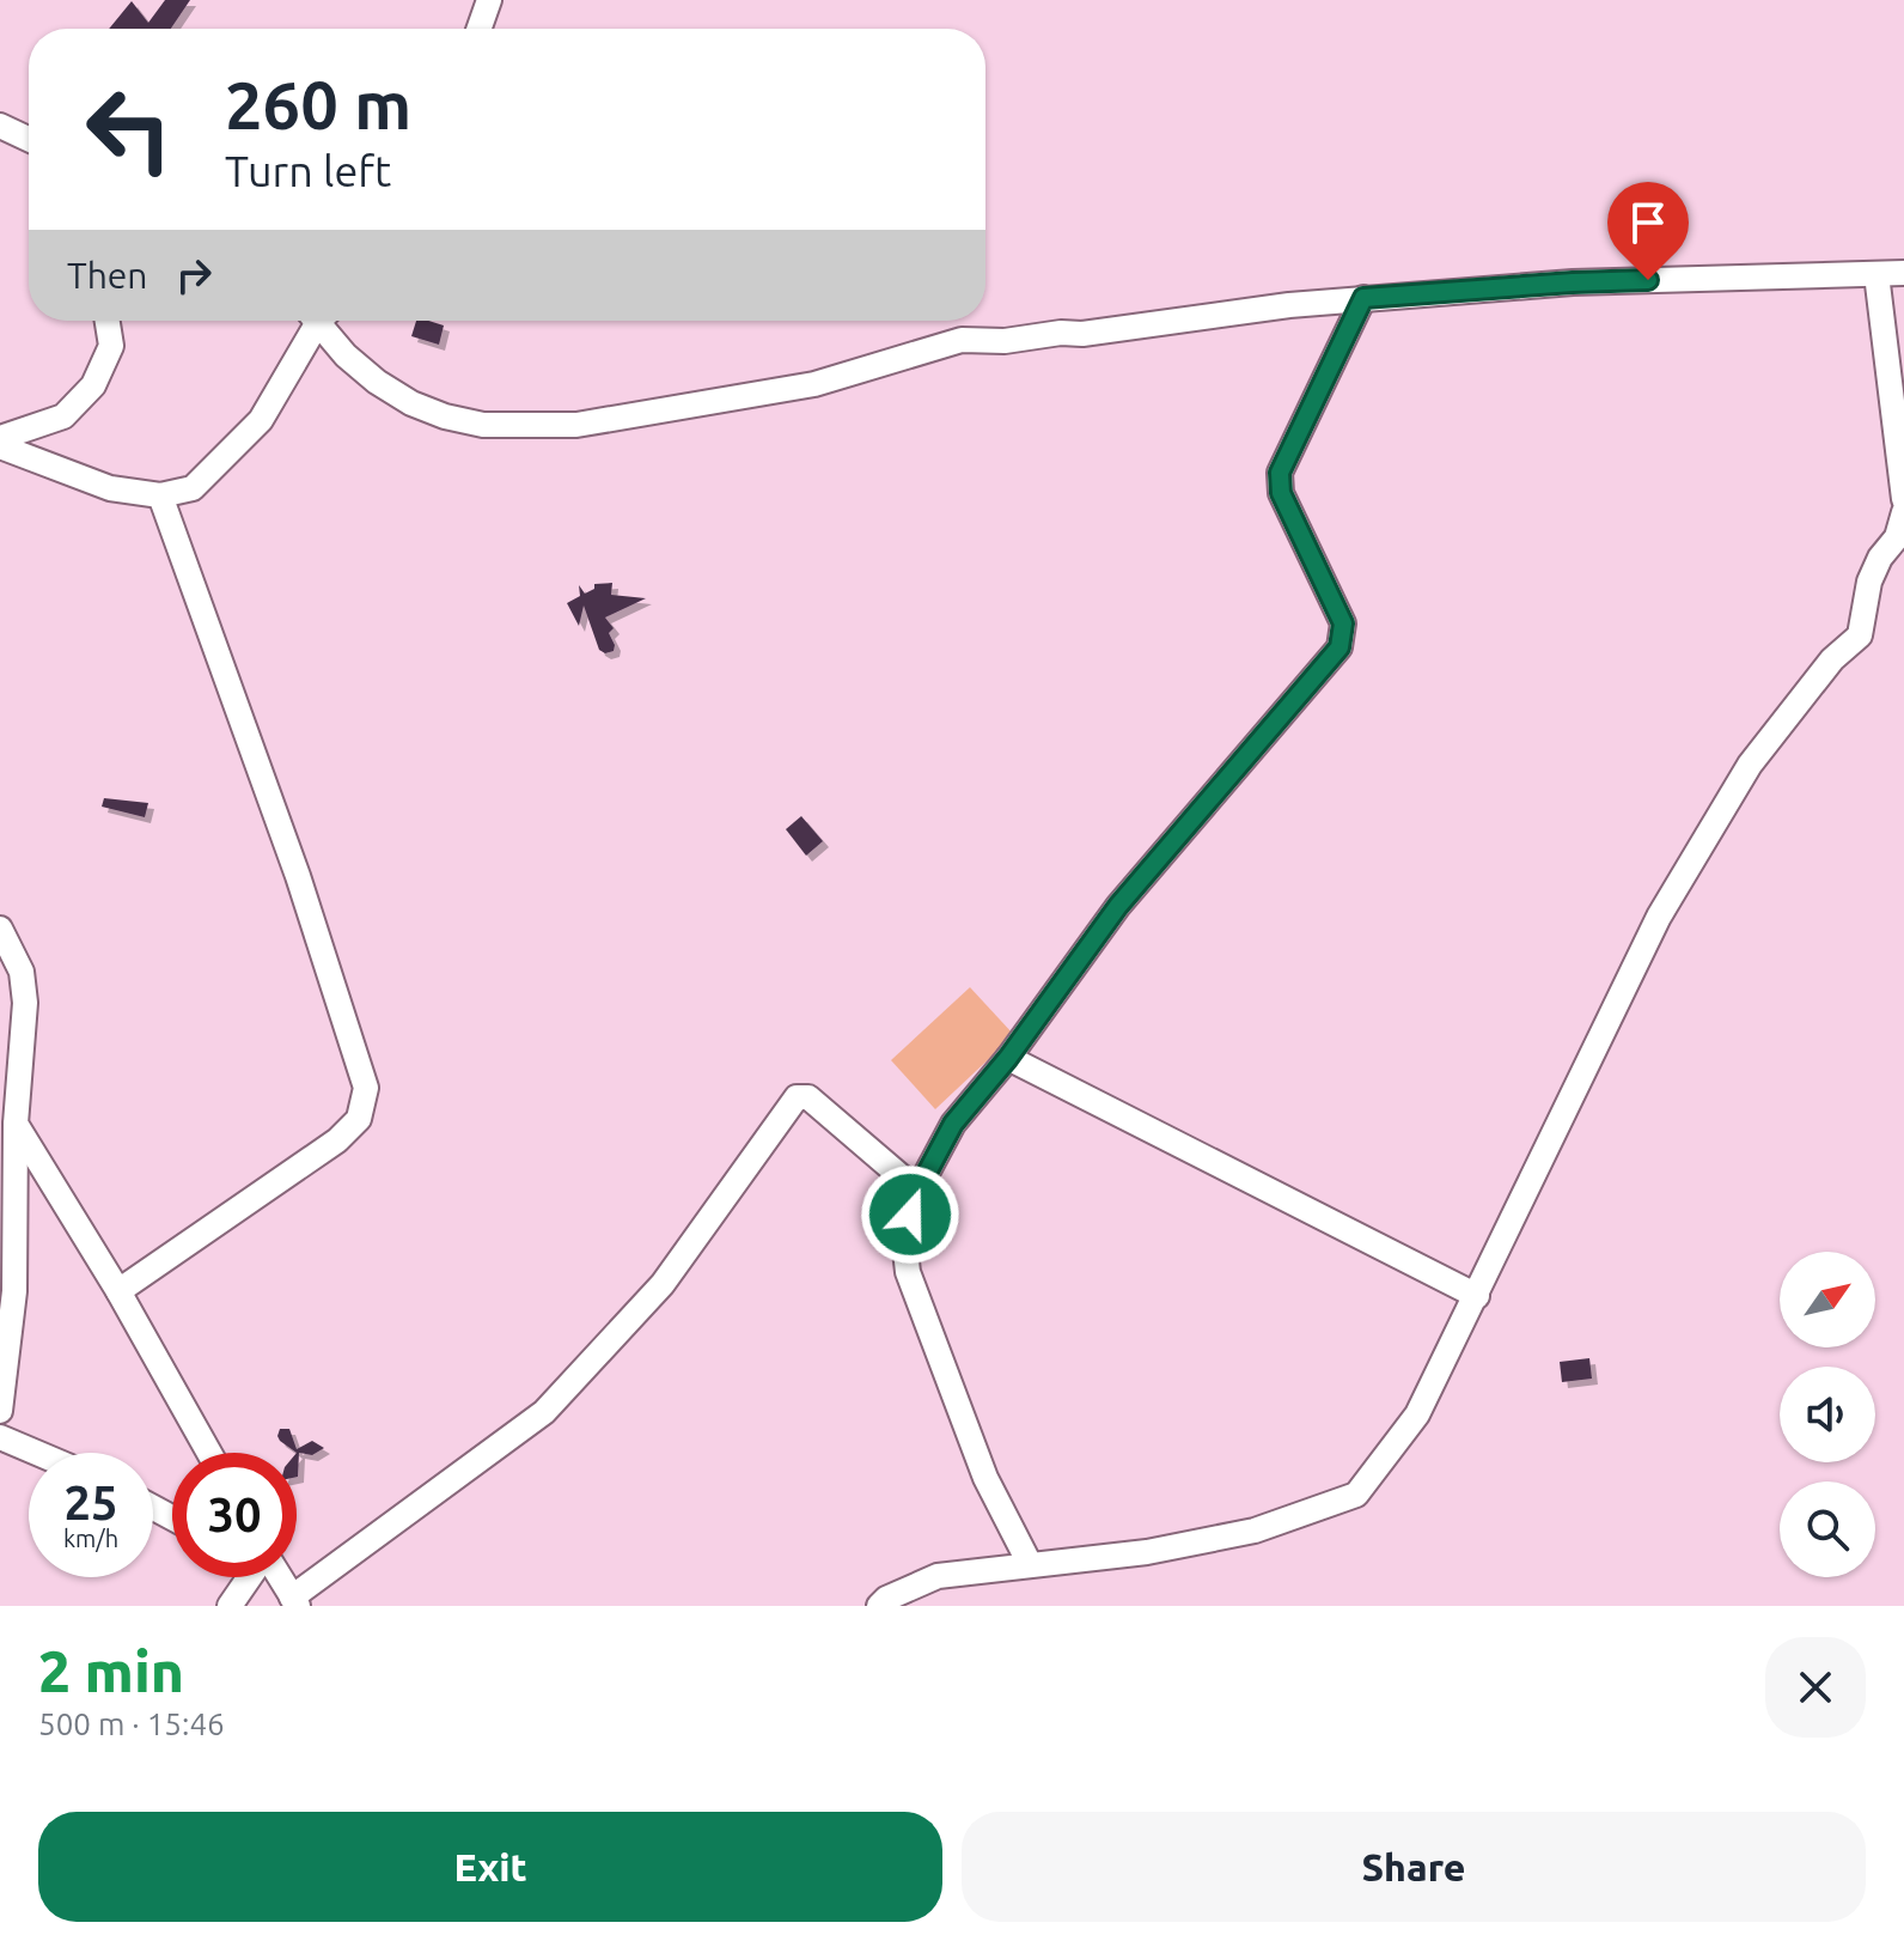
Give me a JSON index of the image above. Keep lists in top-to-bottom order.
{
  "north": "top right",
  "page": {
    "turn": ["260 m", "Turn left"],
    "then": "Then",
    "speed": "25 km/h",
    "limit": "30",
    "heading": ["2 min", "500 m · 15:46"],
    "buttons": ["Exit", "Share"]
  }
}
